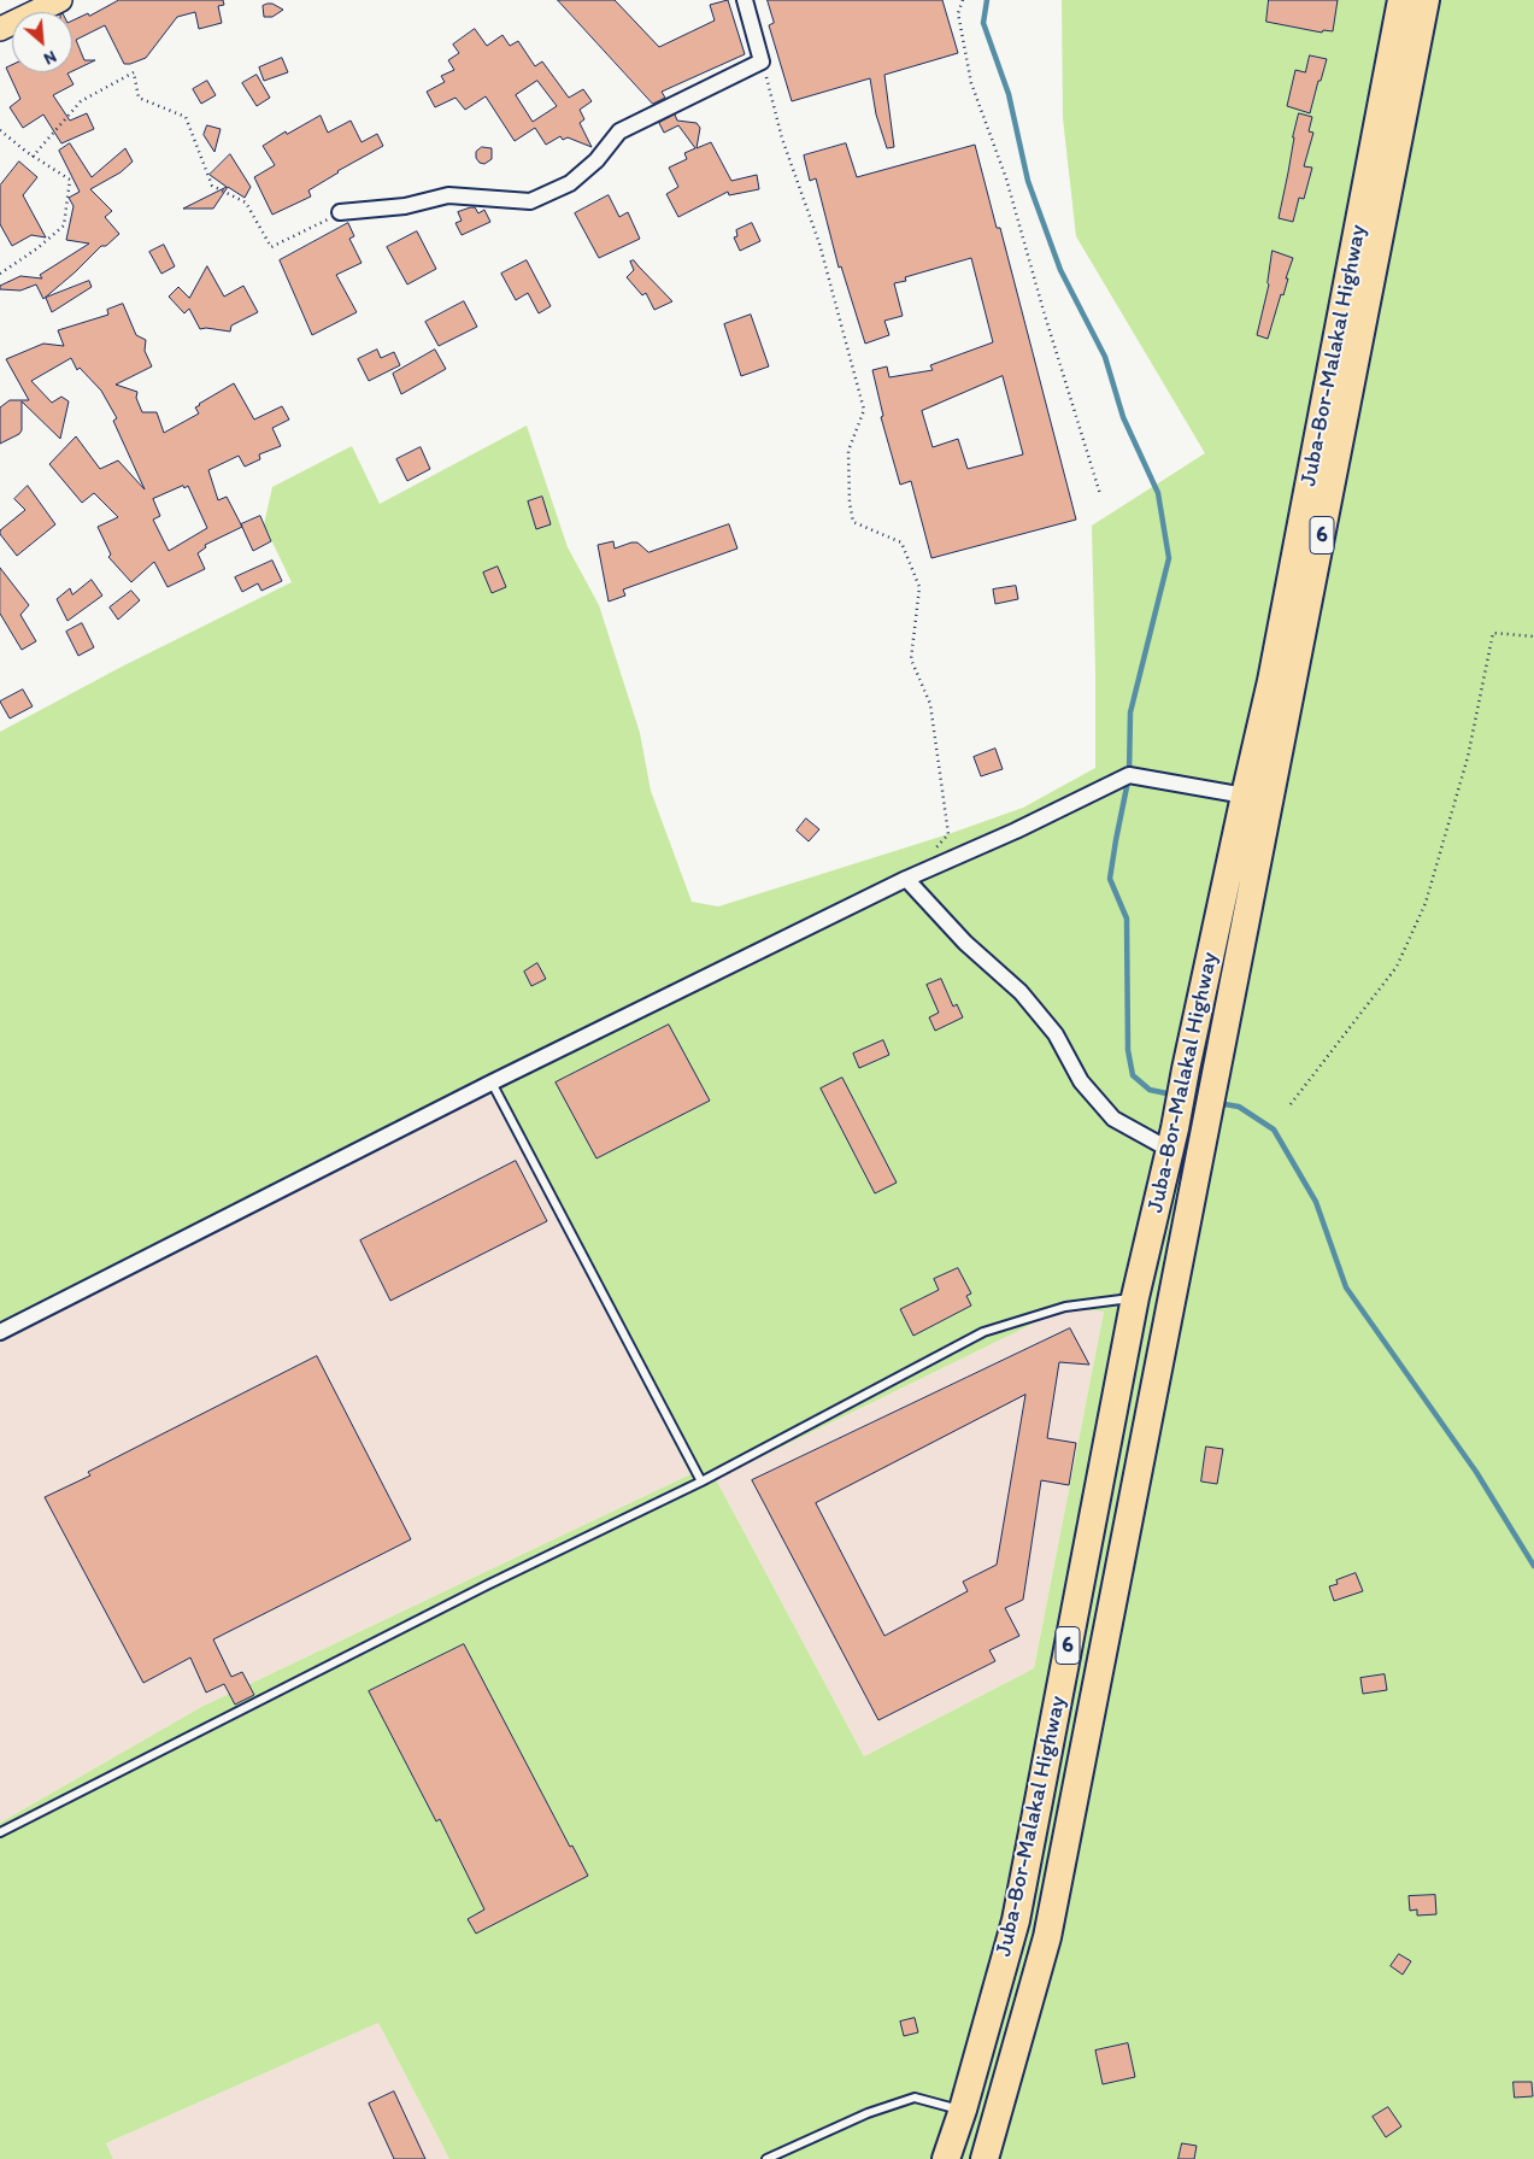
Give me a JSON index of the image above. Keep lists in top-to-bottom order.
{
  "streets": {
    "highway": ["Juba-Bor-Malakal Highway", "6"]
  },
  "north": "bottom right"
}
